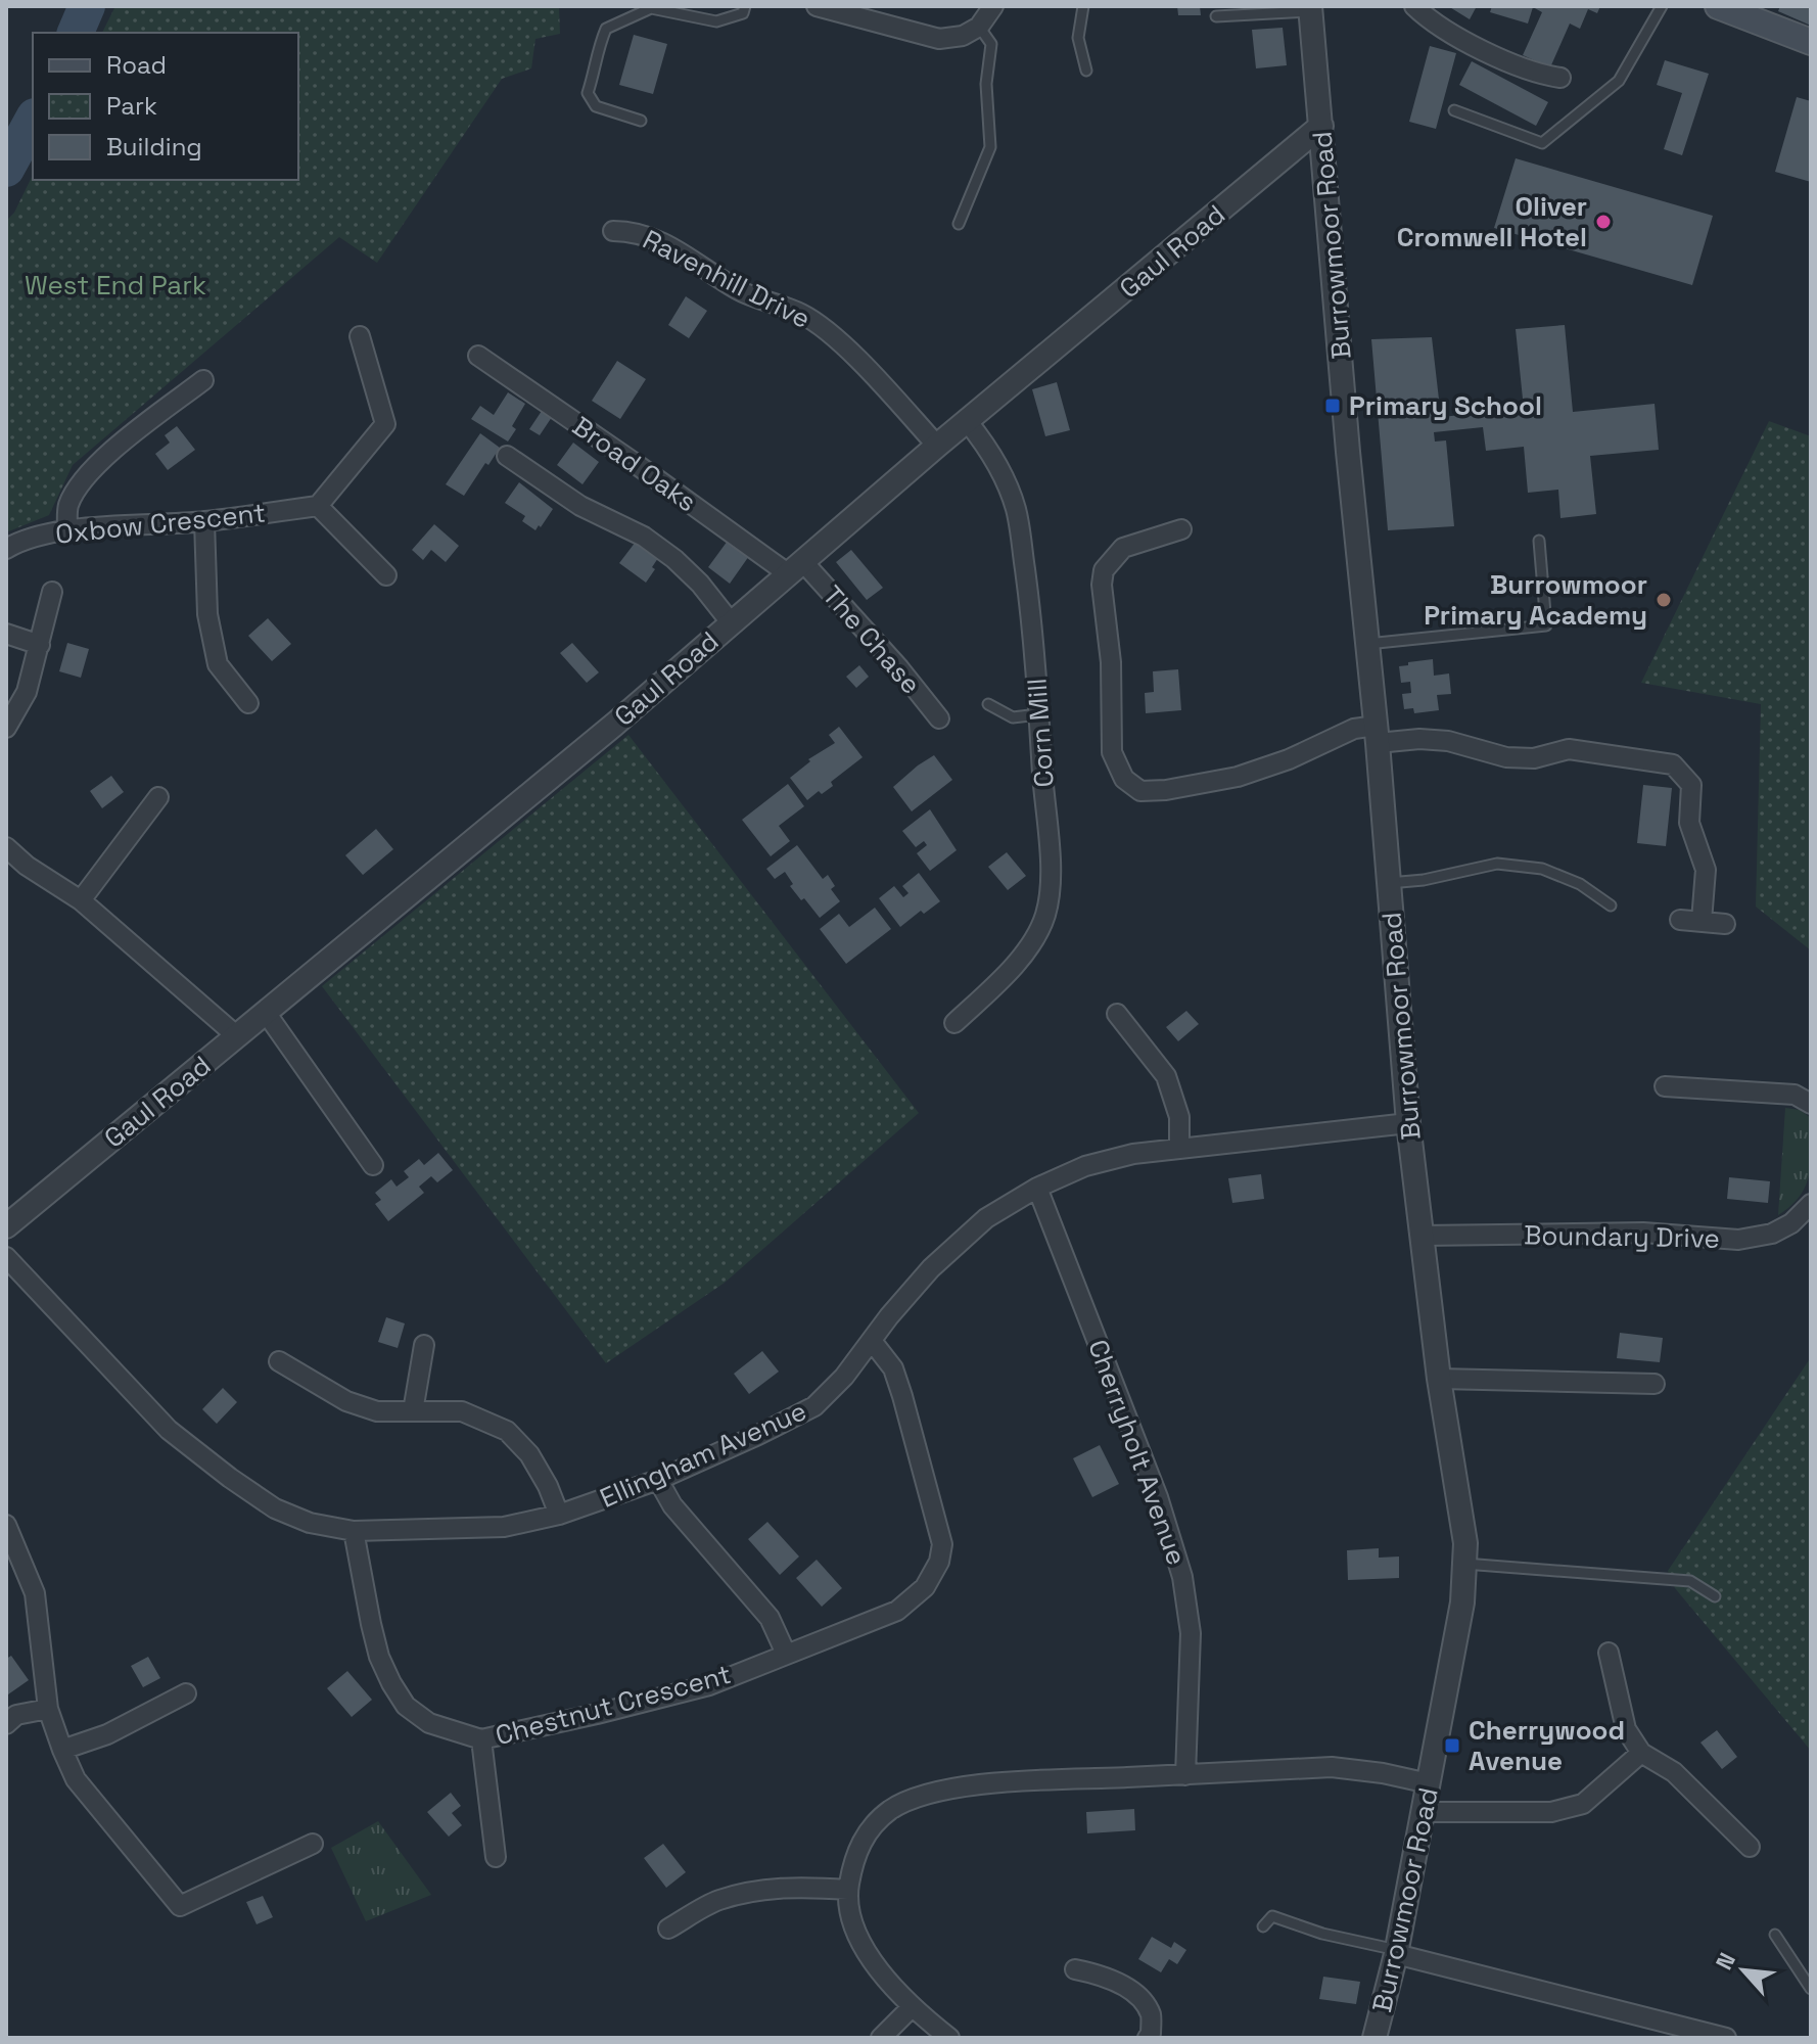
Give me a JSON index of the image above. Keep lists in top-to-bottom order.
{
  "streets": {
    "street": [
      "Burrowmoor Road",
      "Gaul Road",
      "Ravenhill Drive",
      "Broad Oaks",
      "Oxbow Crescent",
      "The Chase",
      "Corn Mill",
      "Boundary Drive",
      "Cherryholt Avenue",
      "Ellingham Avenue",
      "Chestnut Crescent"
    ]
  },
  "crossings": [
    ["Burrowmoor Road", "Gaul Road"],
    ["Burrowmoor Road", "Boundary Drive"],
    ["Burrowmoor Road", "Ellingham Avenue"],
    ["Gaul Road", "Ravenhill Drive"],
    ["Gaul Road", "Broad Oaks"],
    ["Gaul Road", "The Chase"],
    ["Gaul Road", "Corn Mill"],
    ["Broad Oaks", "The Chase"],
    ["Cherryholt Avenue", "Ellingham Avenue"],
    ["Ellingham Avenue", "Chestnut Crescent"]
  ],
  "parks": ["West End Park"],
  "places": {
    "other": ["Oliver Cromwell Hotel", "Burrowmoor Primary Academy"],
    "transit": ["Primary School", "Cherrywood Avenue"]
  },
  "legend": ["Road", "Park", "Building"],
  "north": "top left"
}
